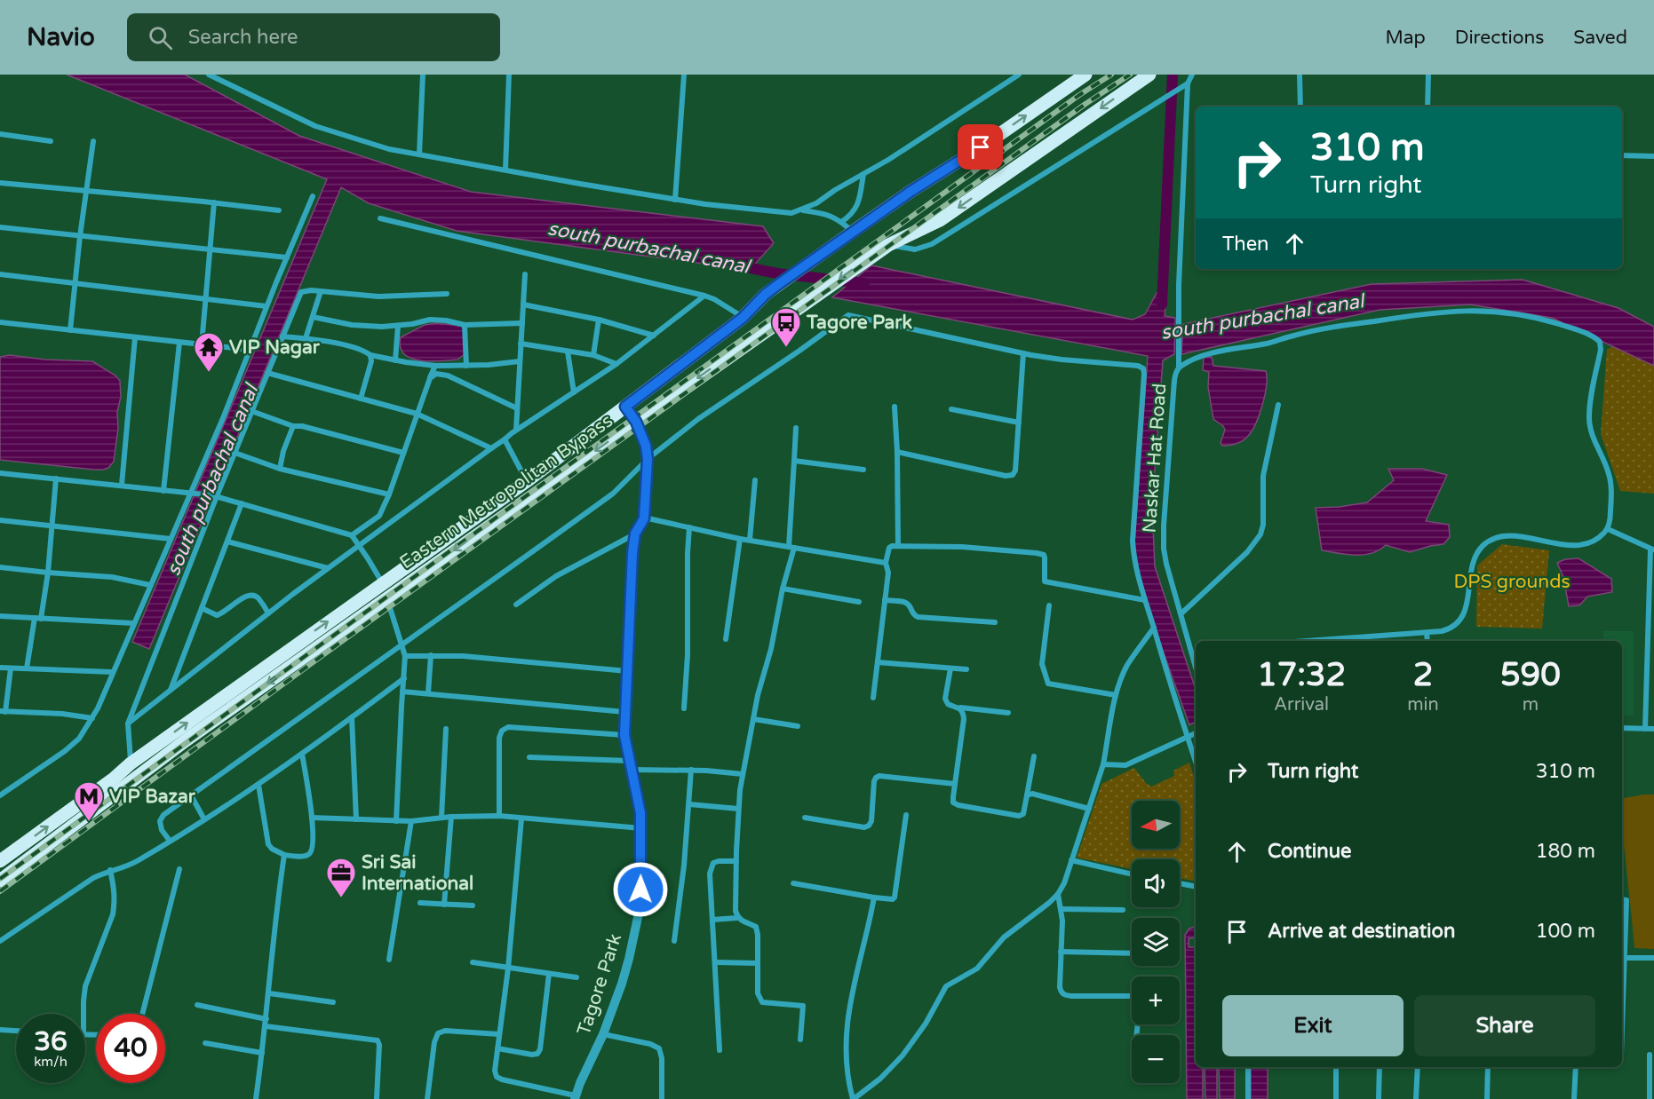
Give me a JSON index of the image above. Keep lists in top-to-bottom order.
{
  "streets": {
    "main road": ["Eastern Metropolitan Bypass"],
    "street": ["Naskar Hat Road", "Tagore Park"]
  },
  "crossings": [
    ["Eastern Metropolitan Bypass", "Tagore Park"]
  ],
  "water": ["south purbachal canal"],
  "parks": ["DPS grounds"],
  "places": {
    "bus stop": ["Tagore Park"],
    "temple": ["VIP Nagar"],
    "metro station": ["VIP Bazar"],
    "office": ["Sri Sai International"]
  },
  "north": "left",
  "page": {
    "header": "Navio",
    "search": "Search here",
    "nav": ["Map", "Directions", "Saved"],
    "turn": ["310 m", "Turn right"],
    "then": "Then",
    "eta": [
      "17:32",
      "Arrival",
      "2",
      "min",
      "590",
      "m"
    ],
    "list": [
      {
        "name": "Turn right",
        "value": "310 m"
      },
      {
        "name": "Continue",
        "value": "180 m"
      },
      {
        "name": "Arrive at destination",
        "value": "100 m"
      }
    ],
    "map_buttons": ["+", "−"],
    "buttons": ["Exit", "Share"],
    "speed": "36 km/h",
    "limit": "40"
  }
}
